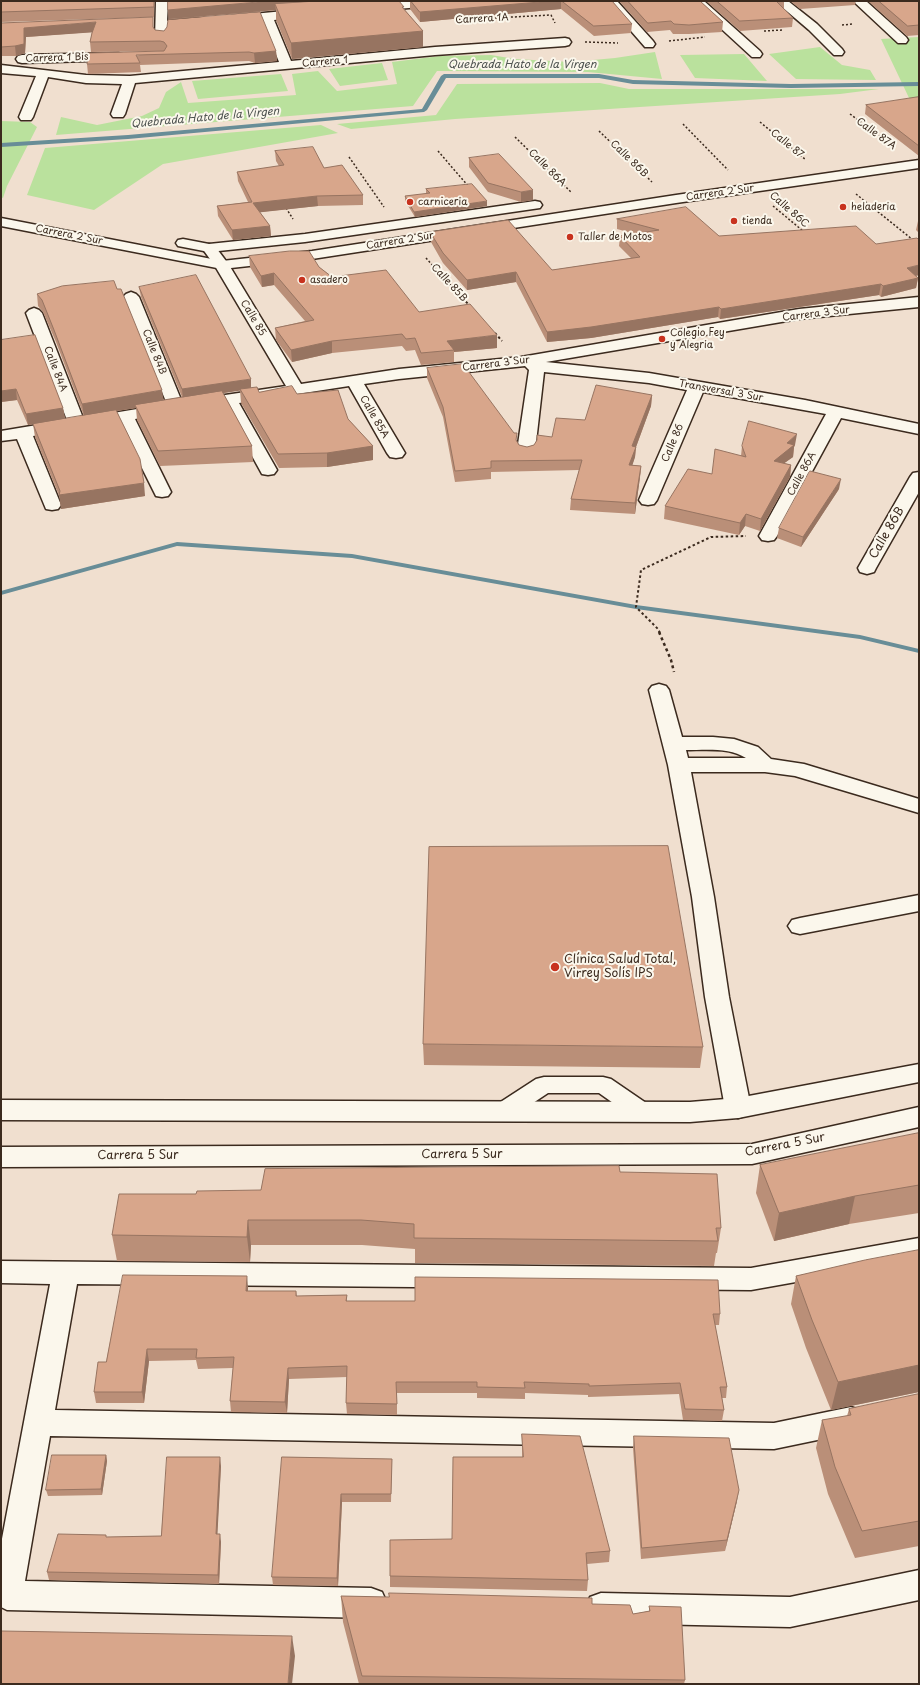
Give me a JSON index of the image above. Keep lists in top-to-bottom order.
{
  "streets": {
    "street": [
      "Carrera 1 Bis",
      "Carrera 1",
      "Calle 86B",
      "Calle 86A",
      "Carrera 2 Sur",
      "Carrera 3 Sur",
      "Calle 85",
      "Calle 84B",
      "Calle 84A",
      "Transversal 3 Sur",
      "Calle 85A",
      "Calle 86",
      "Carrera 5 Sur"
    ],
    "path": [
      "Carrera 1A",
      "Calle 87A",
      "Calle 87",
      "Calle 86C",
      "Calle 85B"
    ]
  },
  "crossings": [
    ["Calle 87A", "Carrera 2 Sur"],
    ["Calle 87", "Carrera 2 Sur"],
    ["Calle 86B", "Carrera 2 Sur"],
    ["Calle 86A", "Carrera 2 Sur"],
    ["Calle 86A", "Transversal 3 Sur"],
    ["Carrera 2 Sur", "Calle 86C"],
    ["Carrera 2 Sur", "Calle 85B"],
    ["Carrera 2 Sur", "Calle 85"],
    ["Carrera 3 Sur", "Calle 85"],
    ["Carrera 3 Sur", "Calle 84B"],
    ["Carrera 3 Sur", "Calle 84A"],
    ["Carrera 3 Sur", "Transversal 3 Sur"],
    ["Carrera 3 Sur", "Calle 85A"],
    ["Transversal 3 Sur", "Calle 86"]
  ],
  "water": ["Quebrada Hato de la Virgen"],
  "places": [
    "carniceria",
    "heladeria",
    "tienda",
    "Taller de Motos",
    "asadero",
    "Colegio Fey y Alegria",
    "Clínica Salud Total, Virrey Solís IPS"
  ]
}
